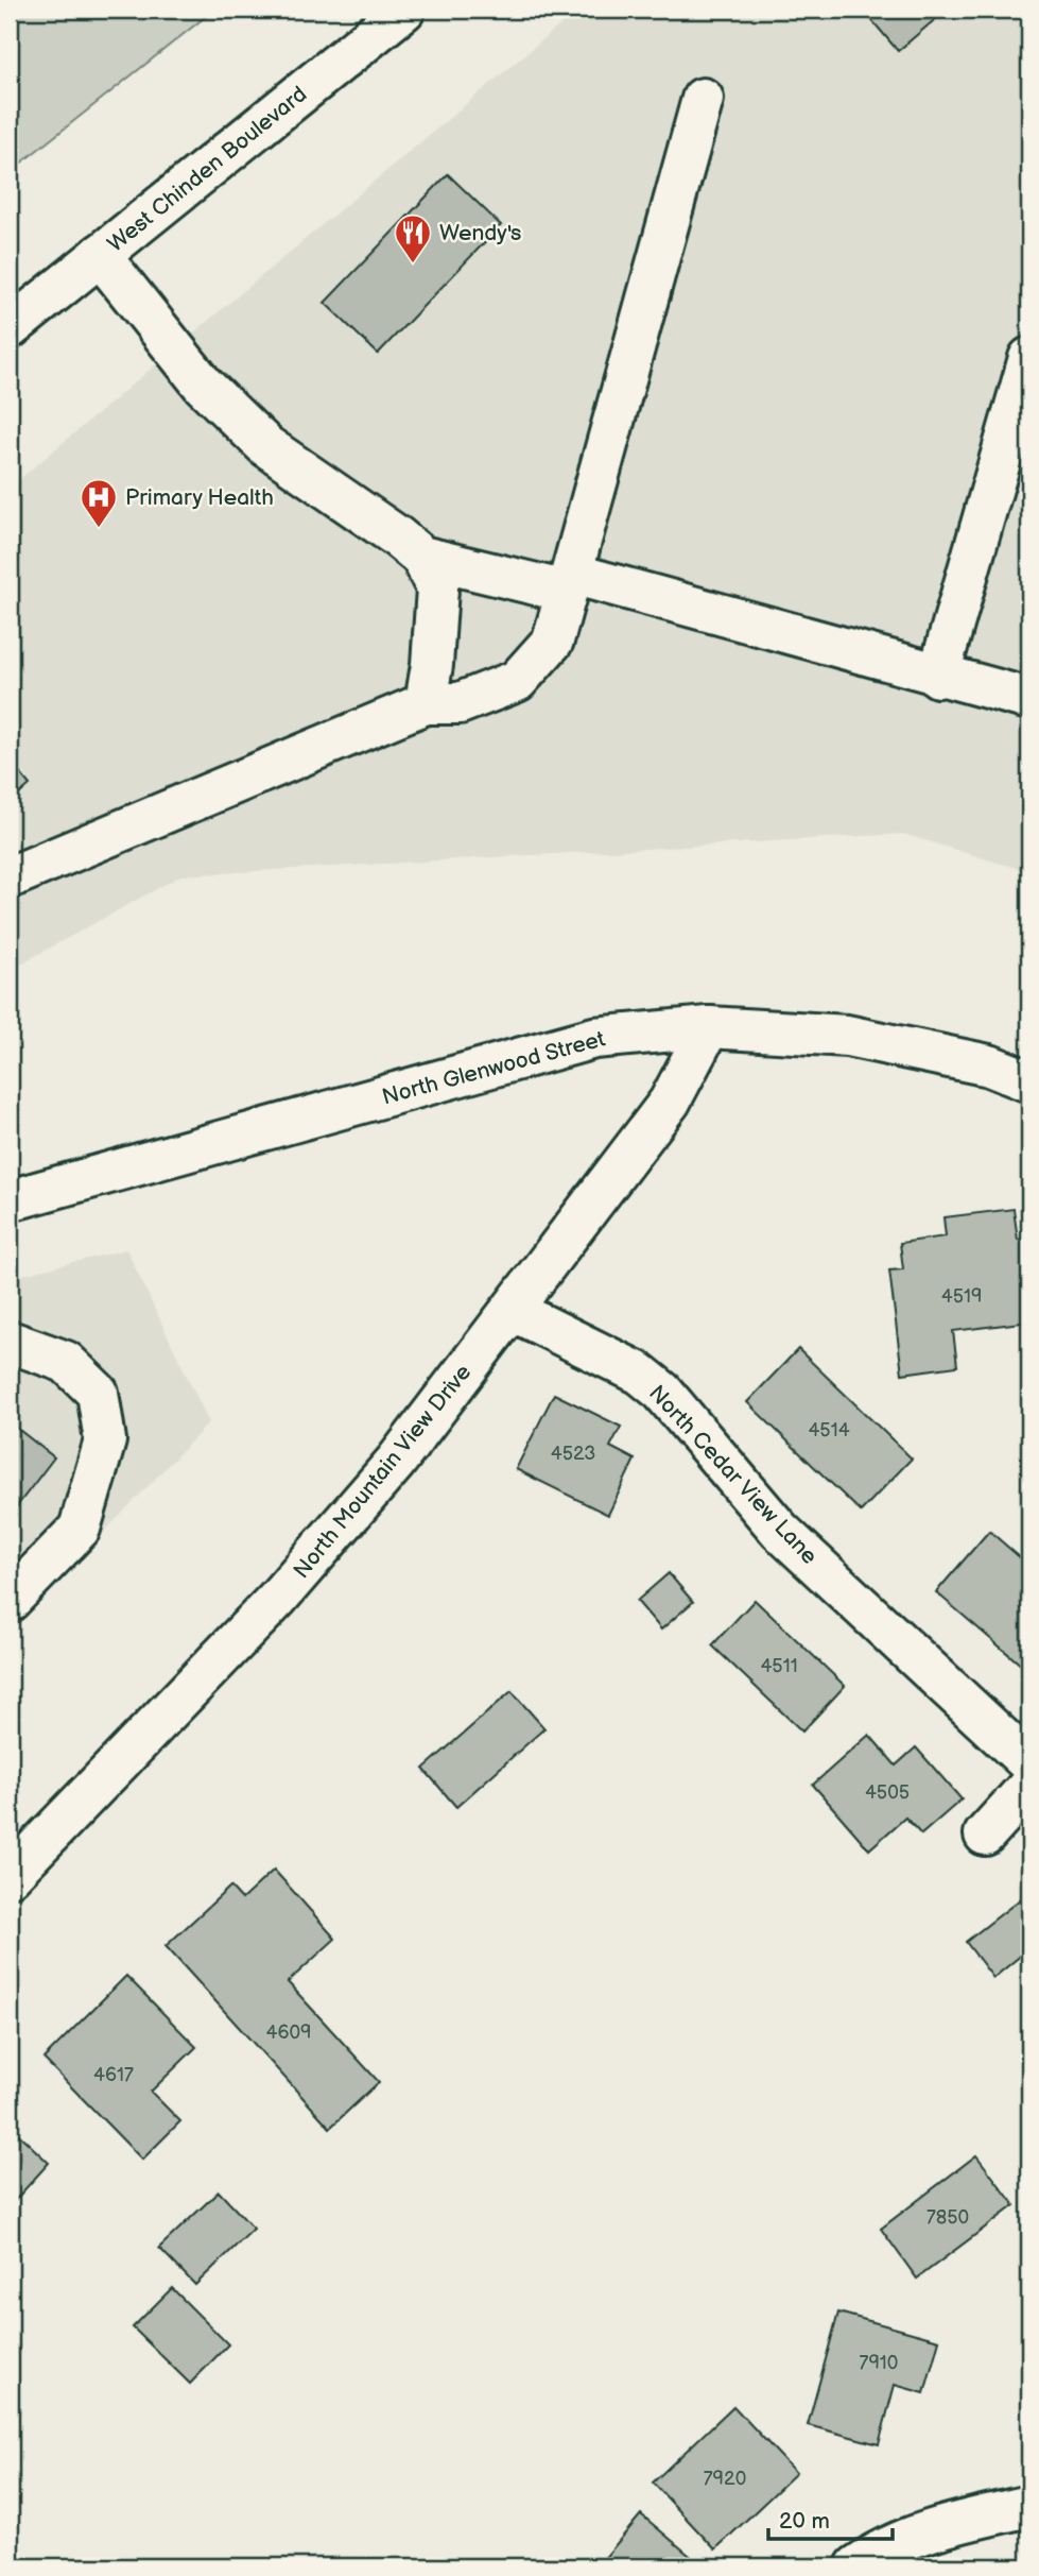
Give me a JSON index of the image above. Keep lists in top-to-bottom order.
{
  "streets": {
    "street": [
      "West Chinden Boulevard",
      "North Glenwood Street",
      "North Mountain View Drive",
      "North Cedar View Lane"
    ]
  },
  "crossings": [
    ["North Glenwood Street", "North Mountain View Drive"],
    ["North Mountain View Drive", "North Cedar View Lane"]
  ],
  "places": {
    "restaurant": ["Wendy's"],
    "hospital": ["Primary Health"]
  },
  "house_numbers": [
    "4519",
    "4514",
    "4523",
    "4511",
    "4505",
    "4609",
    "4617",
    "7850",
    "7910",
    "7920"
  ],
  "scale_bar": "20 m"
}
